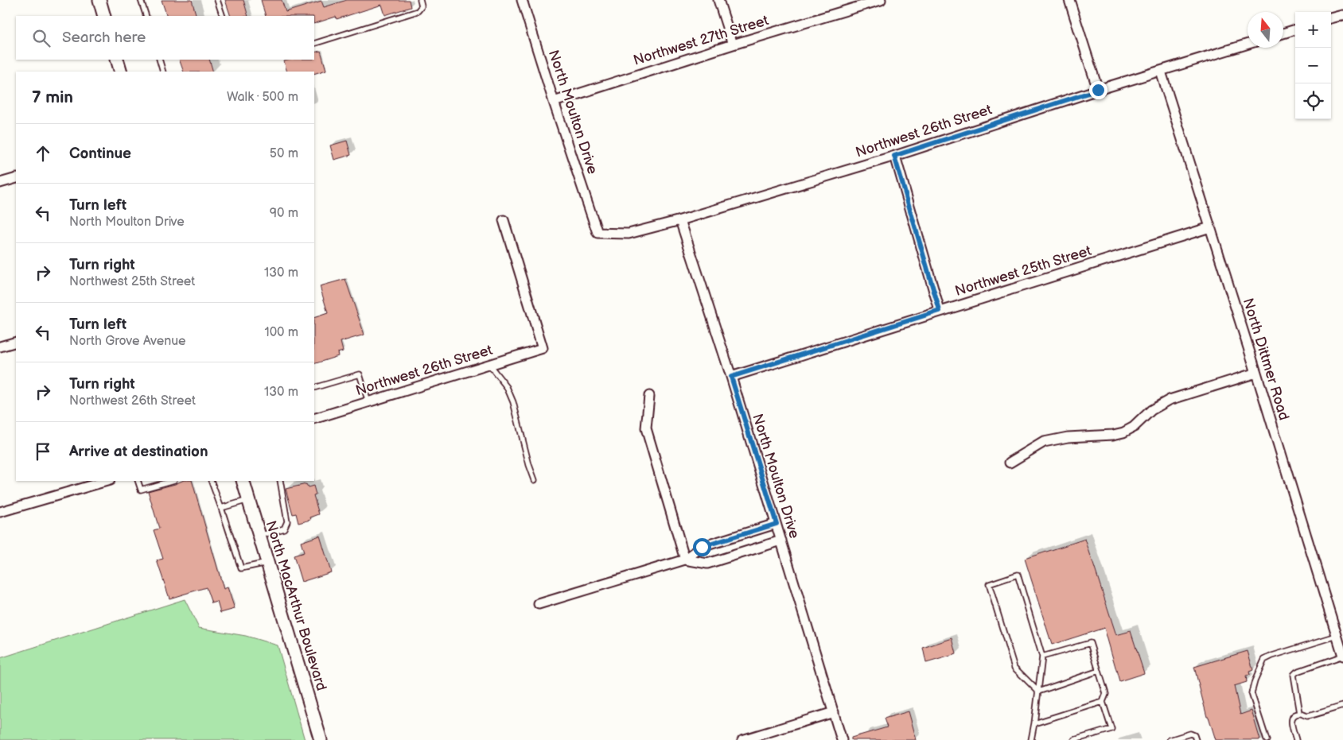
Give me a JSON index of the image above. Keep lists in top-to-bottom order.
{
  "streets": {
    "main road": ["North MacArthur Boulevard"],
    "street": [
      "Northwest 27th Street",
      "North Moulton Drive",
      "Northwest 26th Street",
      "Northwest 25th Street",
      "North Dittmer Road"
    ]
  },
  "crossings": [
    ["Northwest 27th Street", "North Moulton Drive"],
    ["North Moulton Drive", "Northwest 26th Street"],
    ["North Moulton Drive", "Northwest 25th Street"],
    ["Northwest 26th Street", "North Dittmer Road"],
    ["Northwest 25th Street", "North Dittmer Road"]
  ],
  "north": "top",
  "page": {
    "map_buttons": ["+", "−"],
    "search": "Search here",
    "heading": ["7 min", "Walk · 500 m"],
    "list": [
      ["Continue", "50 m"],
      ["Turn left", "North Moulton Drive", "90 m"],
      ["Turn right", "Northwest 25th Street", "130 m"],
      ["Turn left", "North Grove Avenue", "100 m"],
      ["Turn right", "Northwest 26th Street", "130 m"],
      "Arrive at destination"
    ]
  }
}
